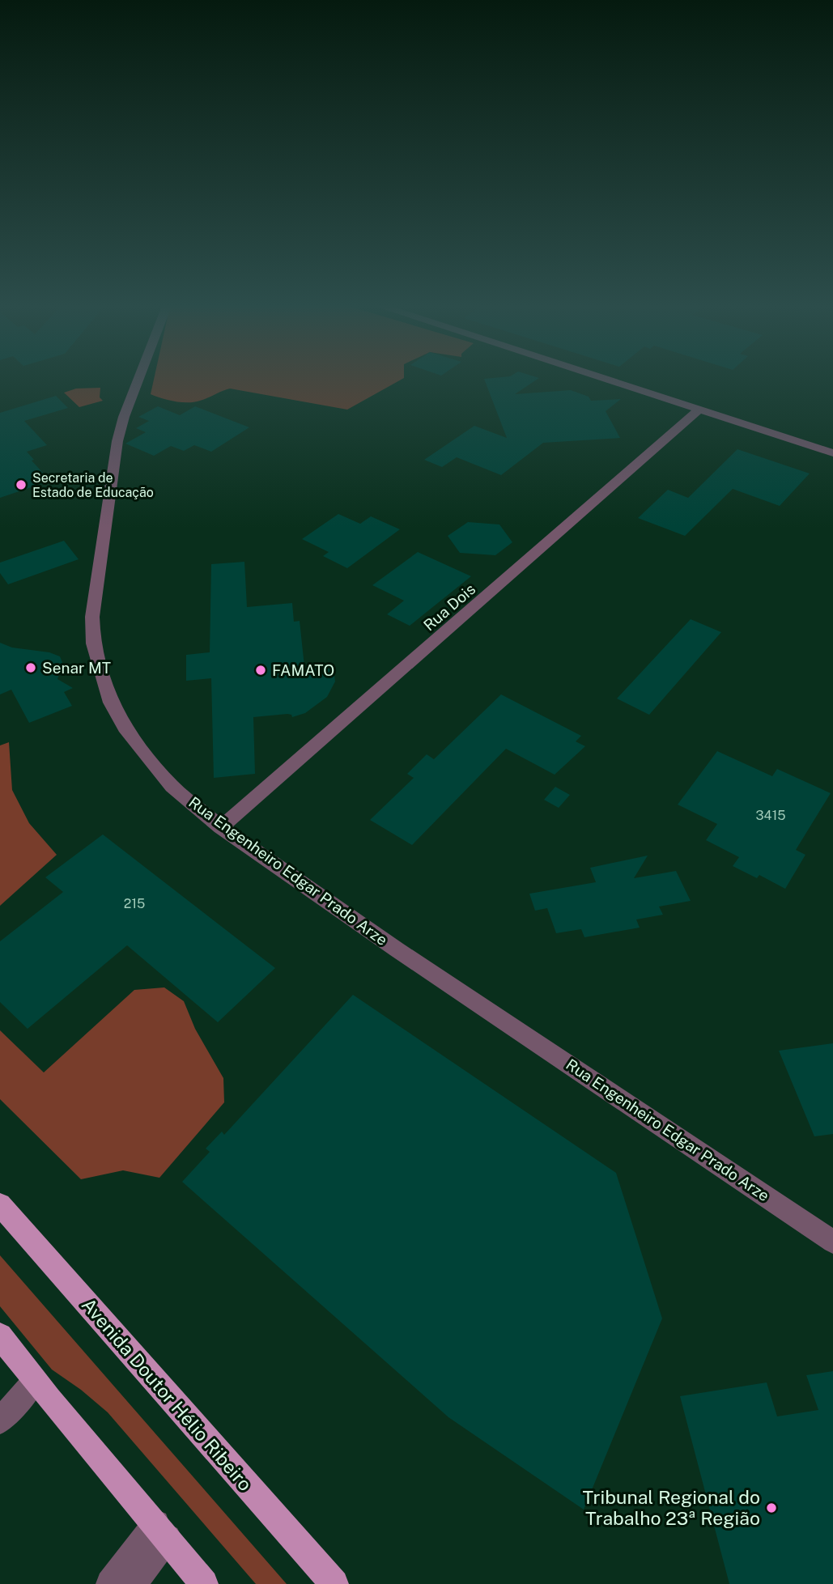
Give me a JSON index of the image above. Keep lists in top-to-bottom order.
{
  "streets": {
    "main road": ["Avenida Doutor Hélio Ribeiro"],
    "street": ["Rua Dois", "Rua Engenheiro Edgar Prado Arze"]
  },
  "crossings": [
    ["Rua Dois", "Rua Engenheiro Edgar Prado Arze"]
  ],
  "places": [
    "Secretaria de Estado de Educação",
    "Senar MT",
    "FAMATO",
    "Tribunal Regional do Trabalho 23ª Região"
  ],
  "house_numbers": ["3415", "215"]
}
